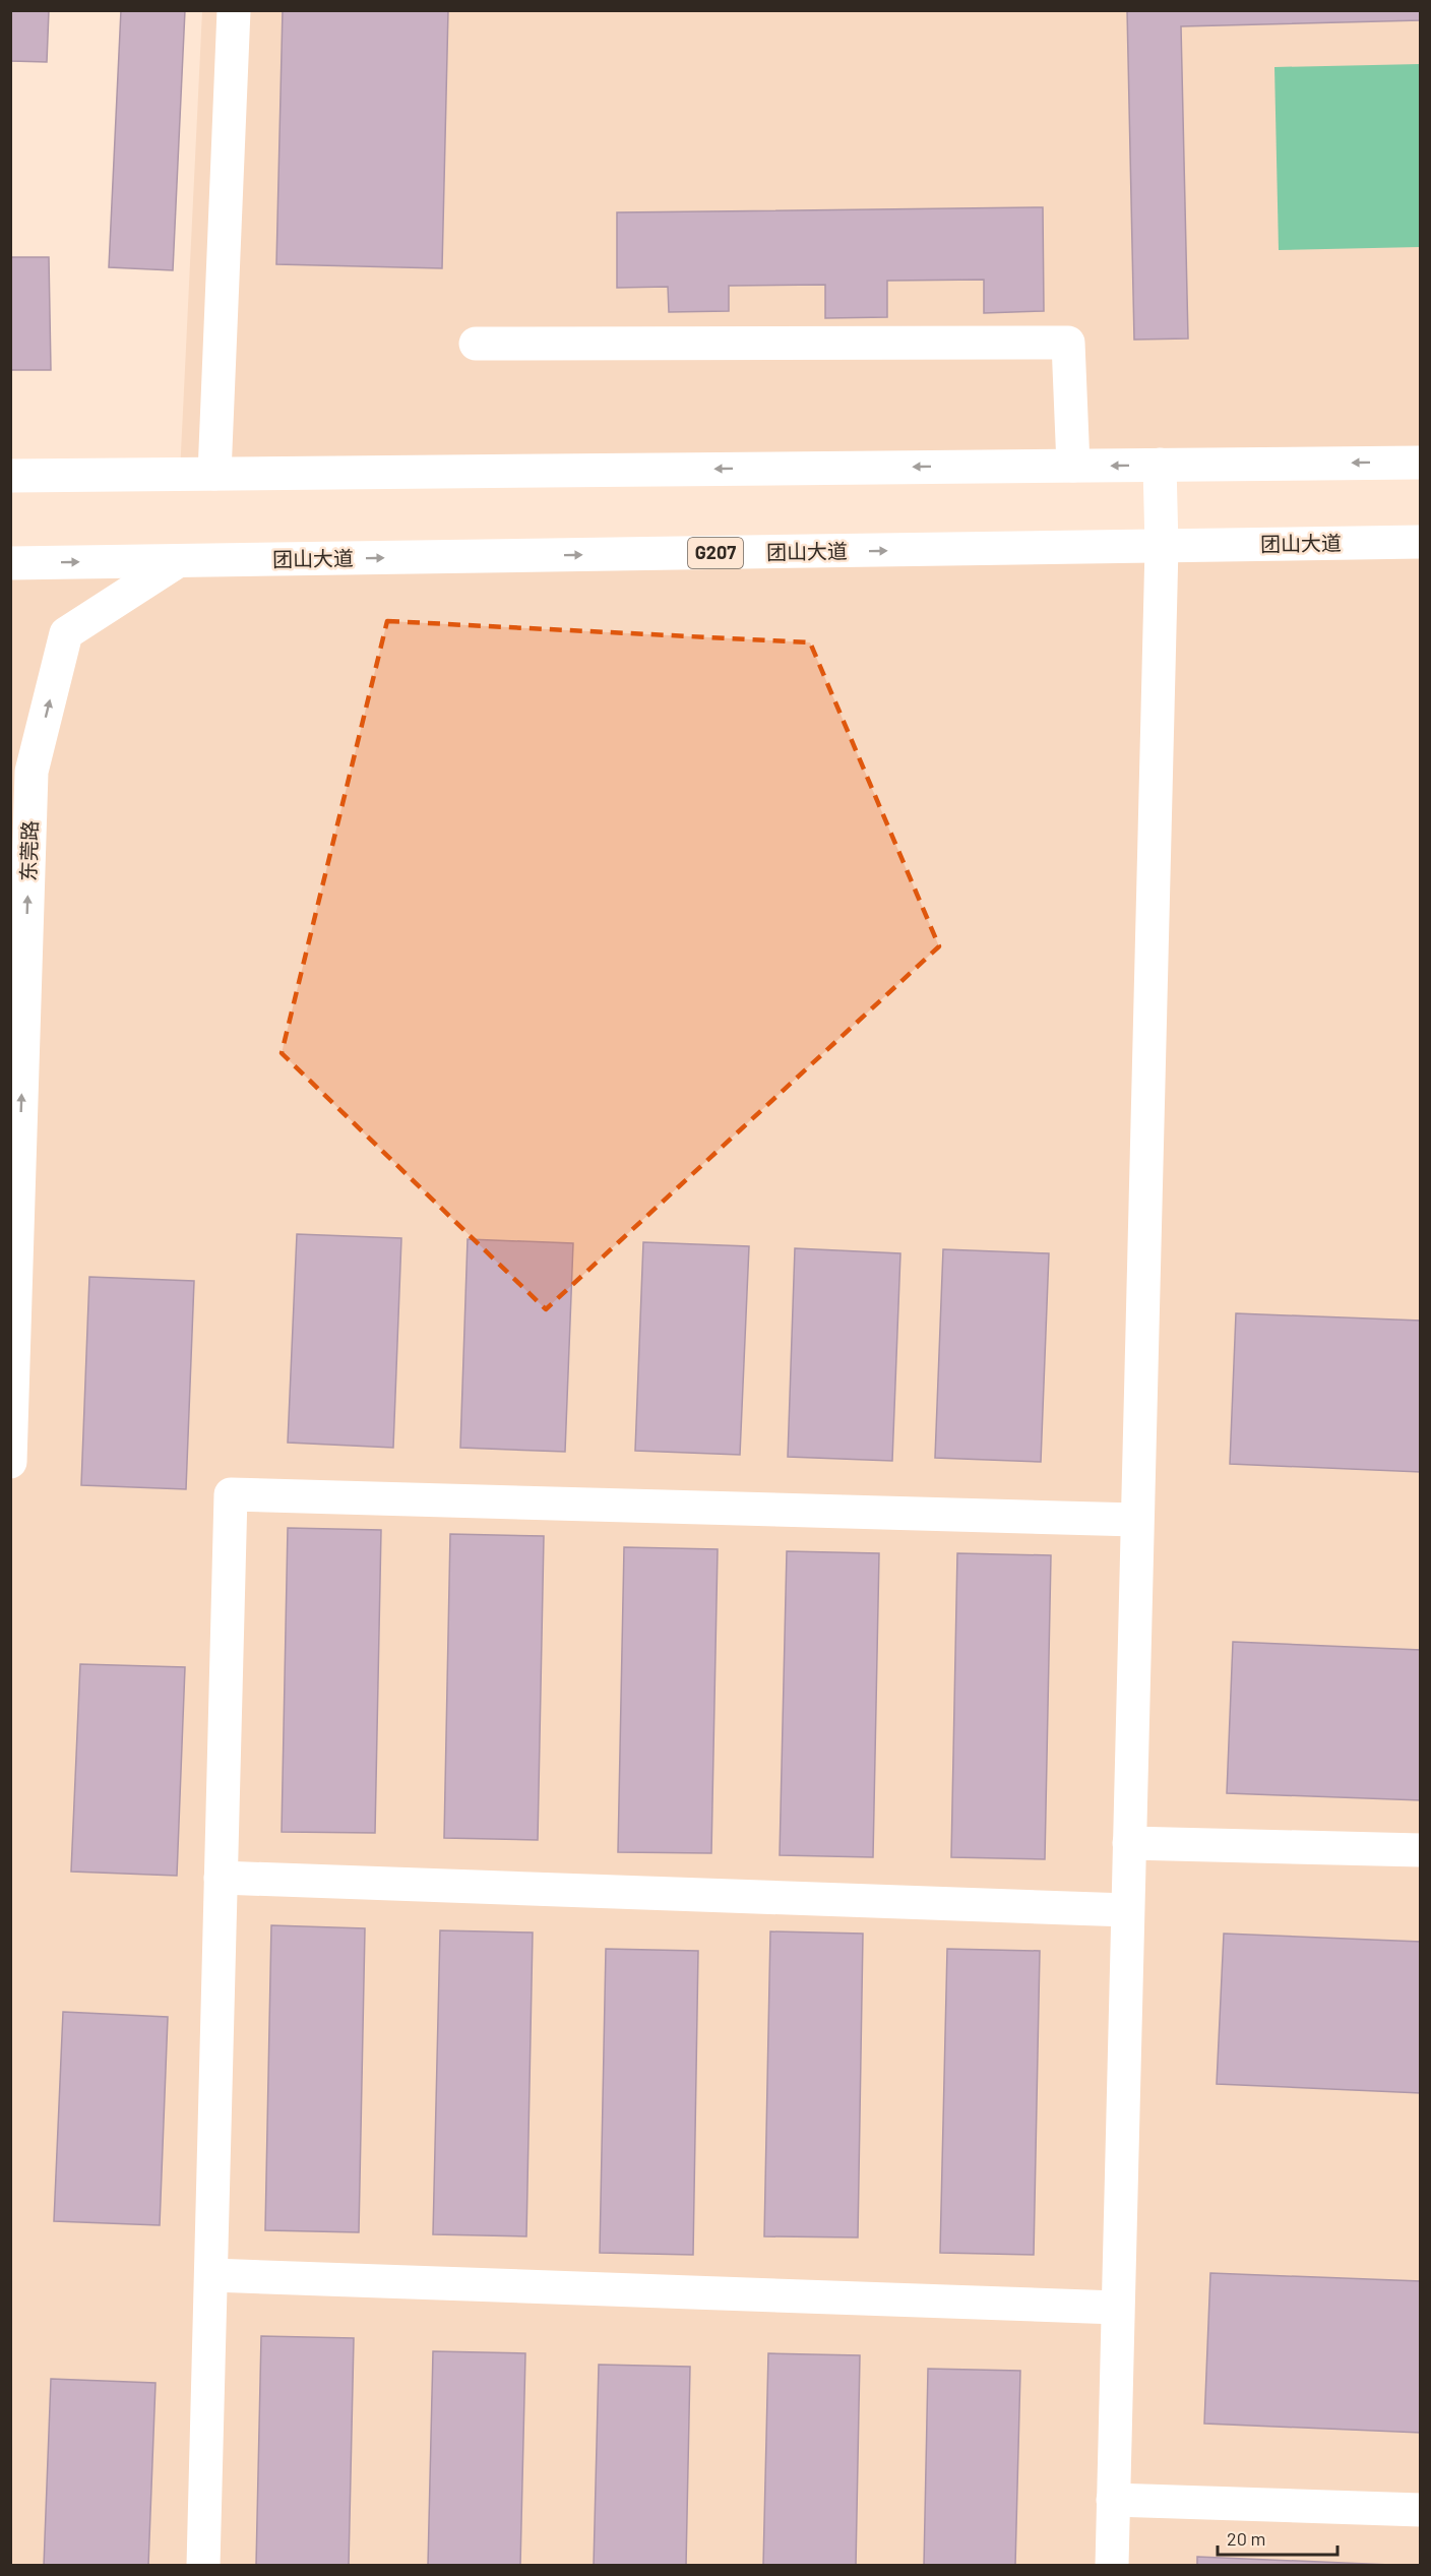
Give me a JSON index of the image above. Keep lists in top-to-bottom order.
{
  "streets": {
    "main road": ["团山大道", "G207", "东莞路"]
  },
  "crossings": [
    ["团山大道", "东莞路"]
  ],
  "one_way": ["东莞路"],
  "scale_bar": "20 m"
}
